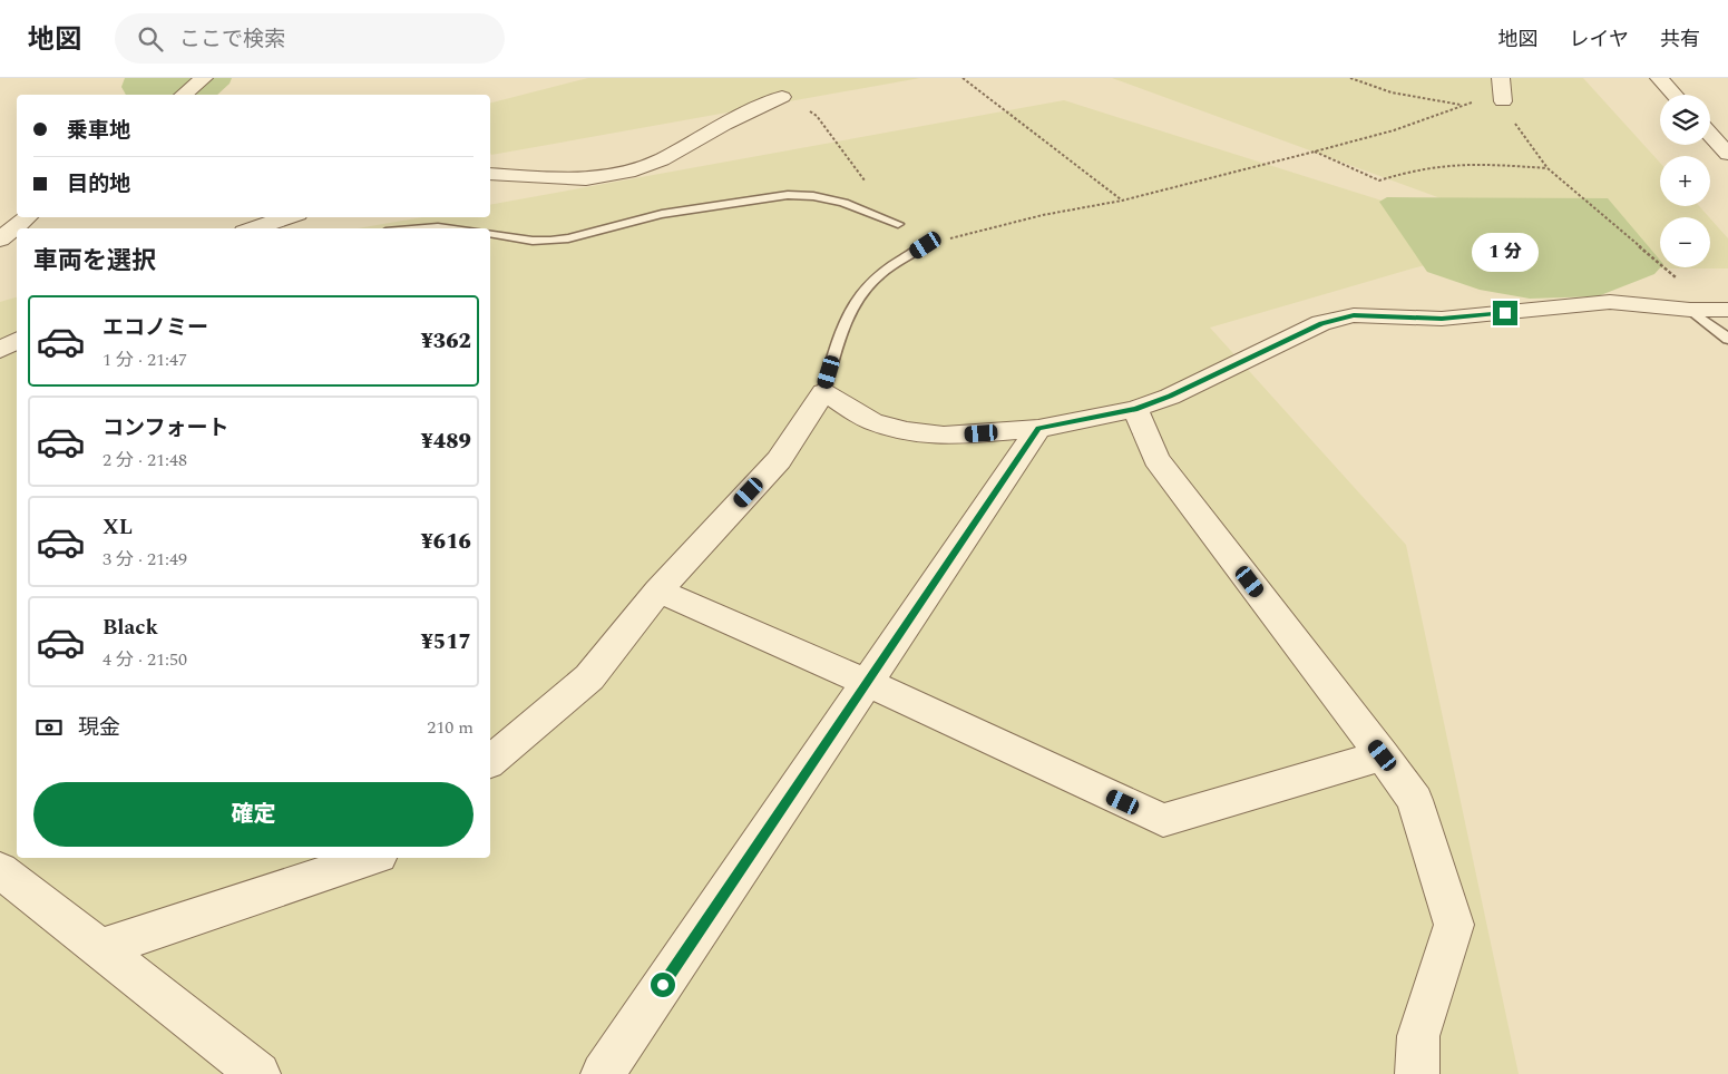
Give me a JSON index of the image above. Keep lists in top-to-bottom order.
{
  "page": {
    "header": "地図",
    "search": "ここで検索",
    "nav": ["地図", "レイヤ", "共有"],
    "map_buttons": ["+", "−"],
    "banner": ["乗車地", "目的地"],
    "heading": "車両を選択",
    "bubble": "1 分",
    "list": [
      {
        "name": "エコノミー",
        "note": "1 分 · 21:47",
        "value": "¥362"
      },
      {
        "name": "コンフォート",
        "note": "2 分 · 21:48",
        "value": "¥489"
      },
      {
        "name": "XL",
        "note": "3 分 · 21:49",
        "value": "¥616"
      },
      {
        "name": "Black",
        "note": "4 分 · 21:50",
        "value": "¥517"
      }
    ],
    "pay": ["現金", "210 m"],
    "buttons": "確定"
  }
}
